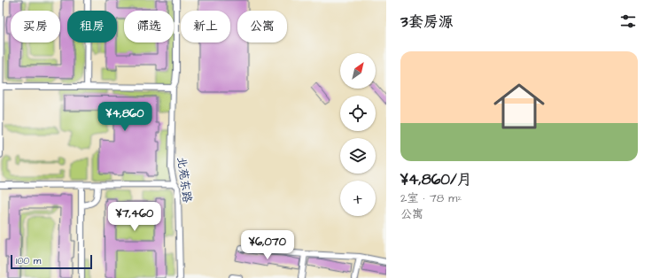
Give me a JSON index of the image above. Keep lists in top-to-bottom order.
{
  "streets": {
    "lane": ["北苑东路"]
  },
  "scale_bar": "100 m",
  "north": "top right",
  "page": {
    "heading": "3套房源",
    "chip": [
      "买房",
      "租房",
      "筛选",
      "新上",
      "公寓"
    ],
    "list": [
      {
        "name": "¥4,860/月",
        "note": "2室 · 78 m² · 公寓"
      }
    ],
    "map_buttons": "+",
    "price": ["¥4,860", "¥7,460", "¥6,070"],
    "scale": "100 m"
  }
}
